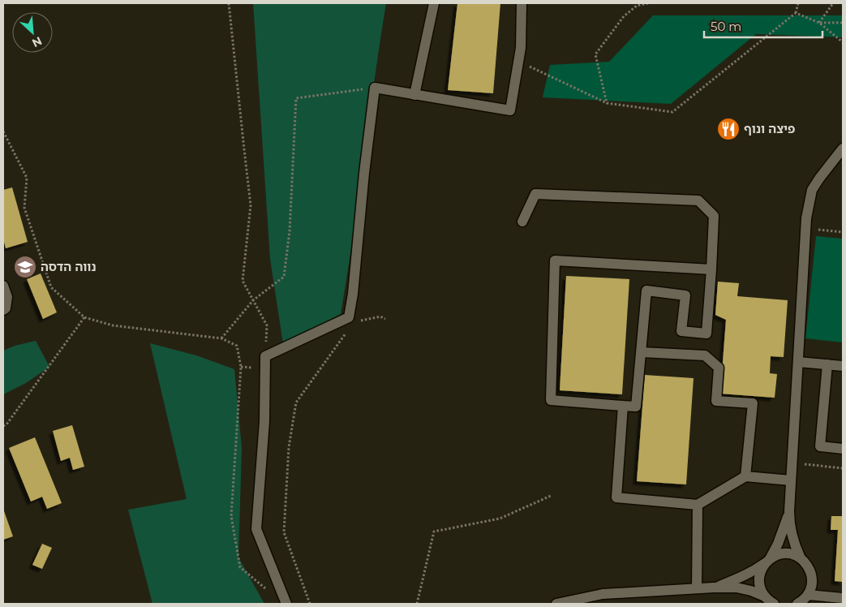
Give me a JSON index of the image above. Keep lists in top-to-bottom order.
{
  "places": {
    "restaurant": ["פיצה ונוף"],
    "school or university": ["נווה הדסה"]
  },
  "scale_bar": "50 m",
  "north": "bottom right"
}
